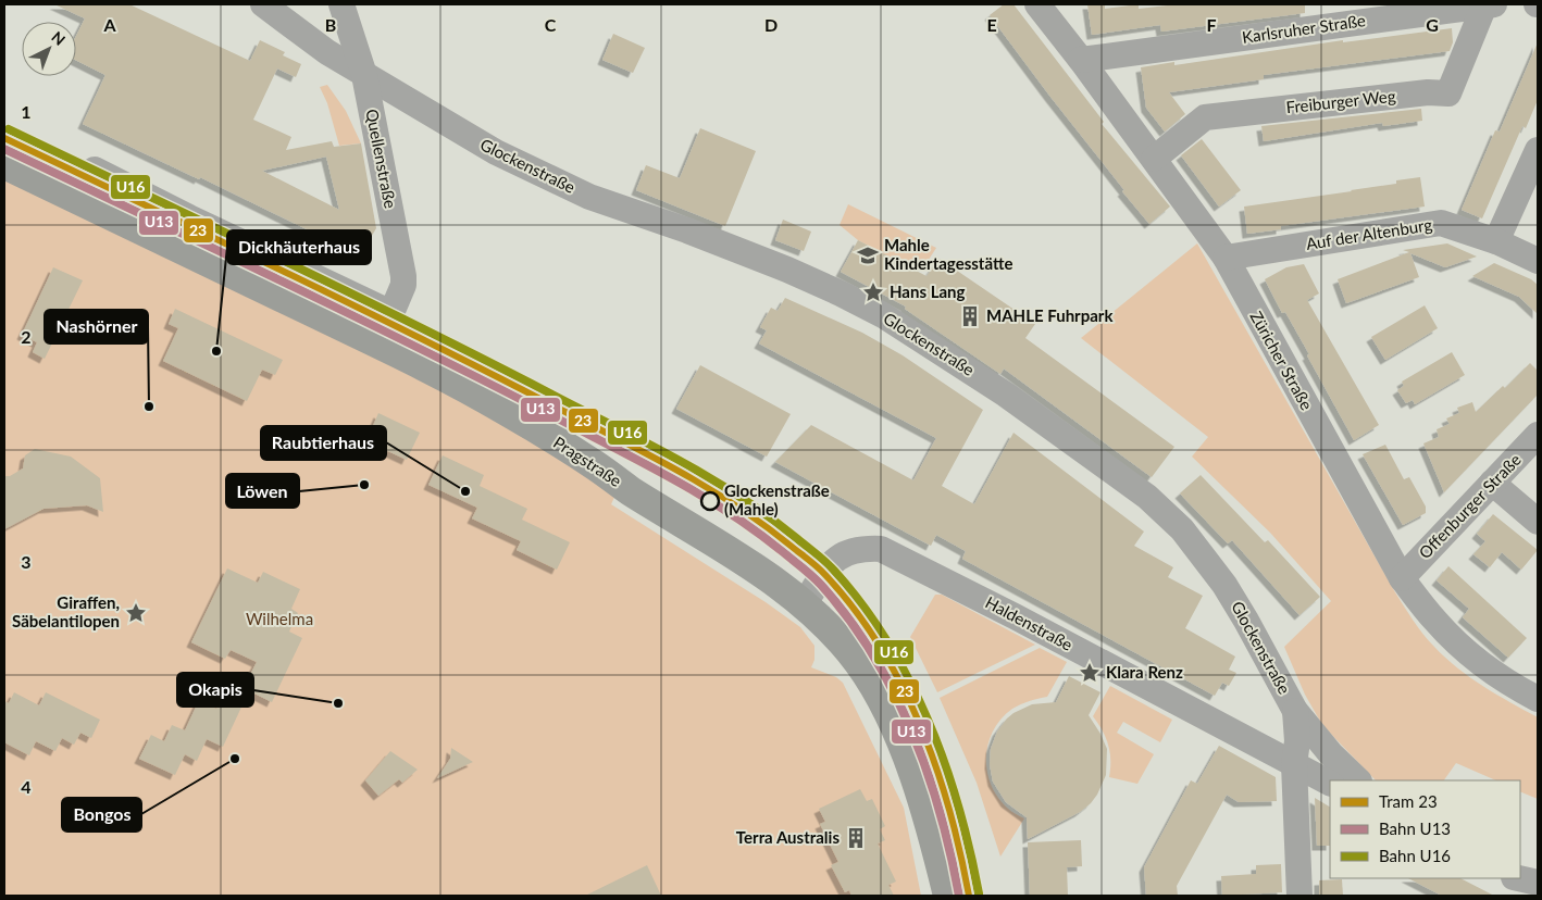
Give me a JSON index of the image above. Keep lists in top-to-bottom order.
{
  "streets": {
    "main road": ["Pragstraße"],
    "street": [
      "Karlsruher Straße",
      "Freiburger Weg",
      "Quellenstraße",
      "Glockenstraße",
      "Auf der Altenburg",
      "Züricher Straße",
      "Offenburger Straße",
      "Haldenstraße"
    ]
  },
  "crossings": [
    ["Karlsruher Straße", "Freiburger Weg"],
    ["Karlsruher Straße", "Züricher Straße"],
    ["Freiburger Weg", "Züricher Straße"],
    ["Quellenstraße", "Glockenstraße"],
    ["Glockenstraße", "Haldenstraße"],
    ["Auf der Altenburg", "Züricher Straße"],
    ["Züricher Straße", "Offenburger Straße"],
    ["Pragstraße", "Haldenstraße"]
  ],
  "parks": ["Wilhelma"],
  "places": {
    "school or university": ["Mahle Kindertagesstätte"],
    "place": ["Hans Lang", "Giraffen, Säbelantilopen", "Klara Renz"],
    "building": ["MAHLE Fuhrpark", "Terra Australis"],
    "other": [
      "Dickhäuterhaus",
      "Nashörner",
      "Löwen",
      "Raubtierhaus",
      "Glockenstraße (Mahle)",
      "Okapis",
      "Bongos"
    ]
  },
  "lines": ["rail line U16", "tram line 23", "rail line U13"],
  "legend": ["Tram 23", "Bahn U13", "Bahn U16"],
  "north": "top right",
  "grid": {
    "columns": [
      "A",
      "B",
      "C",
      "D",
      "E",
      "F",
      "G"
    ],
    "rows": [
      "1",
      "2",
      "3",
      "4"
    ]
  }
}
